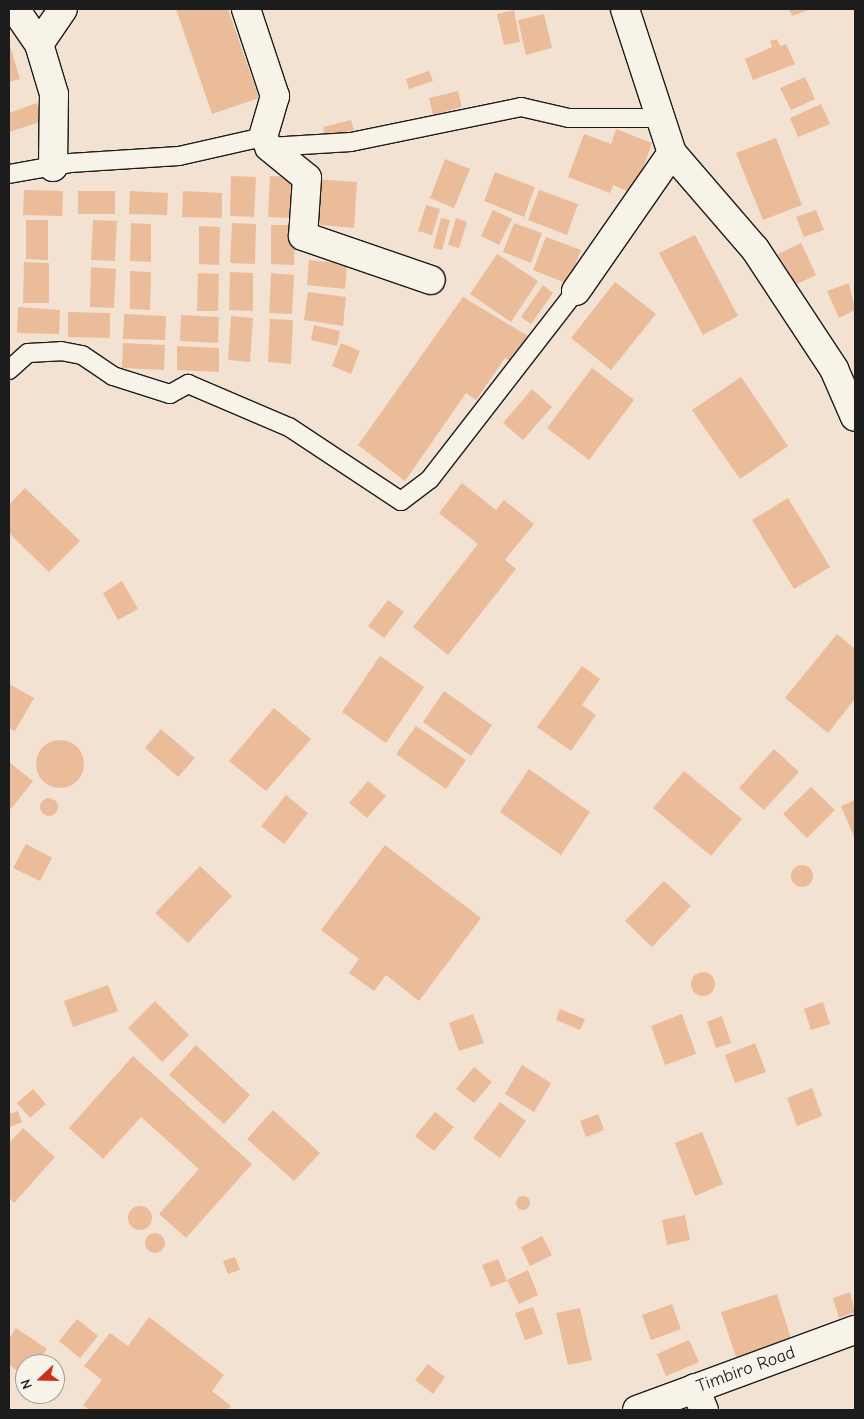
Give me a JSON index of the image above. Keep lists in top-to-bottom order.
{
  "streets": {
    "street": ["Timbiro Road"]
  },
  "north": "left"
}
